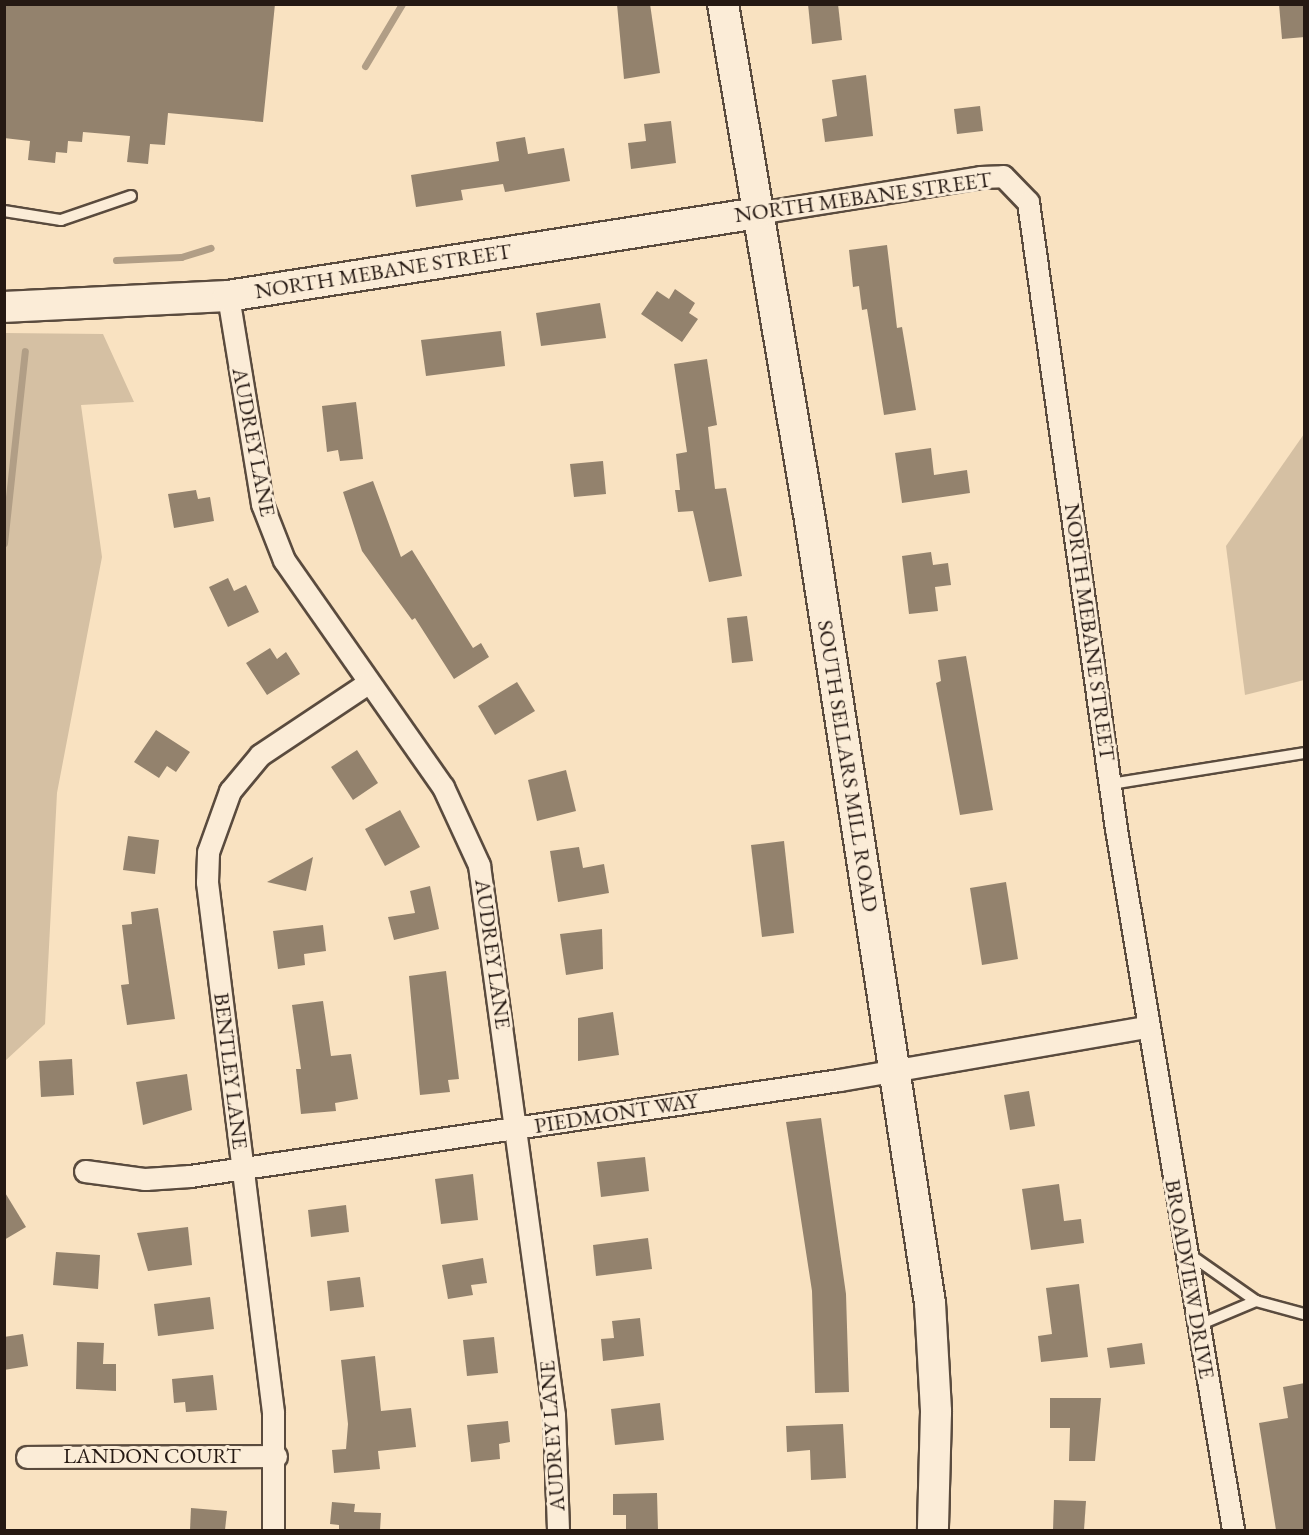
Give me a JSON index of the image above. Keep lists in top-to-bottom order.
{
  "streets": {
    "main road": ["NORTH MEBANE STREET", "SOUTH SELLARS MILL ROAD"],
    "street": [
      "AUDREY LANE",
      "BENTLEY LANE",
      "PIEDMONT WAY",
      "BROADVIEW DRIVE",
      "LANDON COURT"
    ]
  },
  "crossings": [
    ["NORTH MEBANE STREET", "AUDREY LANE"],
    ["NORTH MEBANE STREET", "SOUTH SELLARS MILL ROAD"],
    ["NORTH MEBANE STREET", "PIEDMONT WAY"],
    ["NORTH MEBANE STREET", "BROADVIEW DRIVE"],
    ["AUDREY LANE", "BENTLEY LANE"],
    ["AUDREY LANE", "PIEDMONT WAY"],
    ["SOUTH SELLARS MILL ROAD", "PIEDMONT WAY"],
    ["BENTLEY LANE", "PIEDMONT WAY"],
    ["BENTLEY LANE", "LANDON COURT"],
    ["PIEDMONT WAY", "BROADVIEW DRIVE"]
  ]
}
